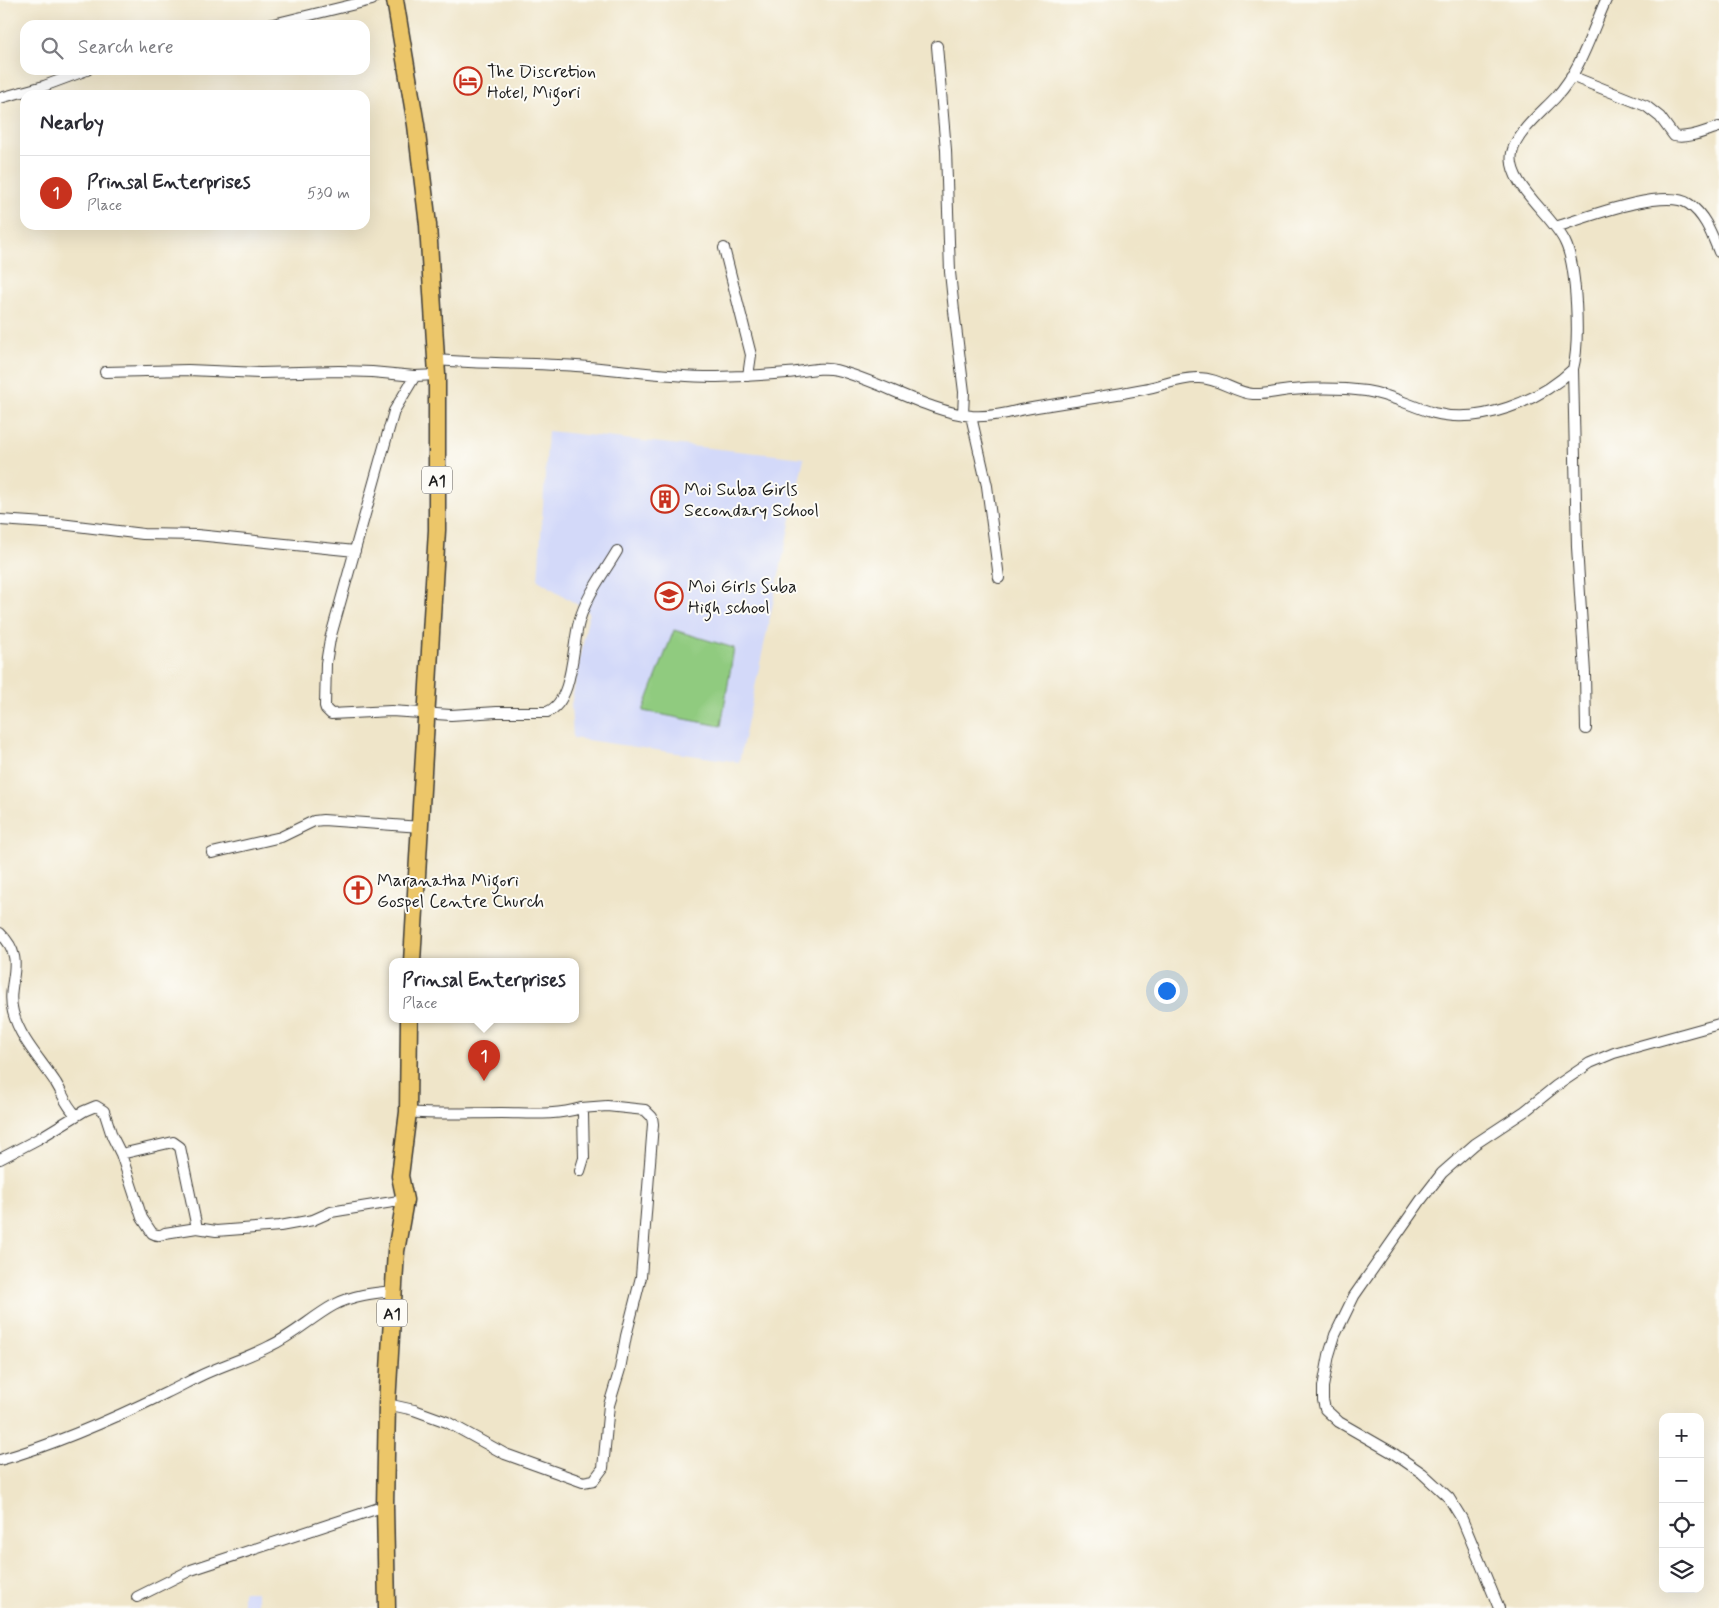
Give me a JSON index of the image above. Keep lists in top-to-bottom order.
{
  "streets": {
    "highway": ["A1"]
  },
  "places": {
    "hotel": ["The Discretion Hotel, Migori"],
    "building": ["Moi Suba Girls Secondary School"],
    "school or university": ["Moi Girls Suba High school"],
    "church": ["Maranatha Migori Gospel Centre Church"]
  },
  "page": {
    "search": "Search here",
    "heading": "Nearby",
    "list": [
      {
        "mark": "1",
        "name": "Prinsal Enterprises",
        "note": "Place",
        "value": "530 m"
      }
    ],
    "popup": ["Prinsal Enterprises", "Place"],
    "pins": "1",
    "map_buttons": ["+", "−"]
  }
}
